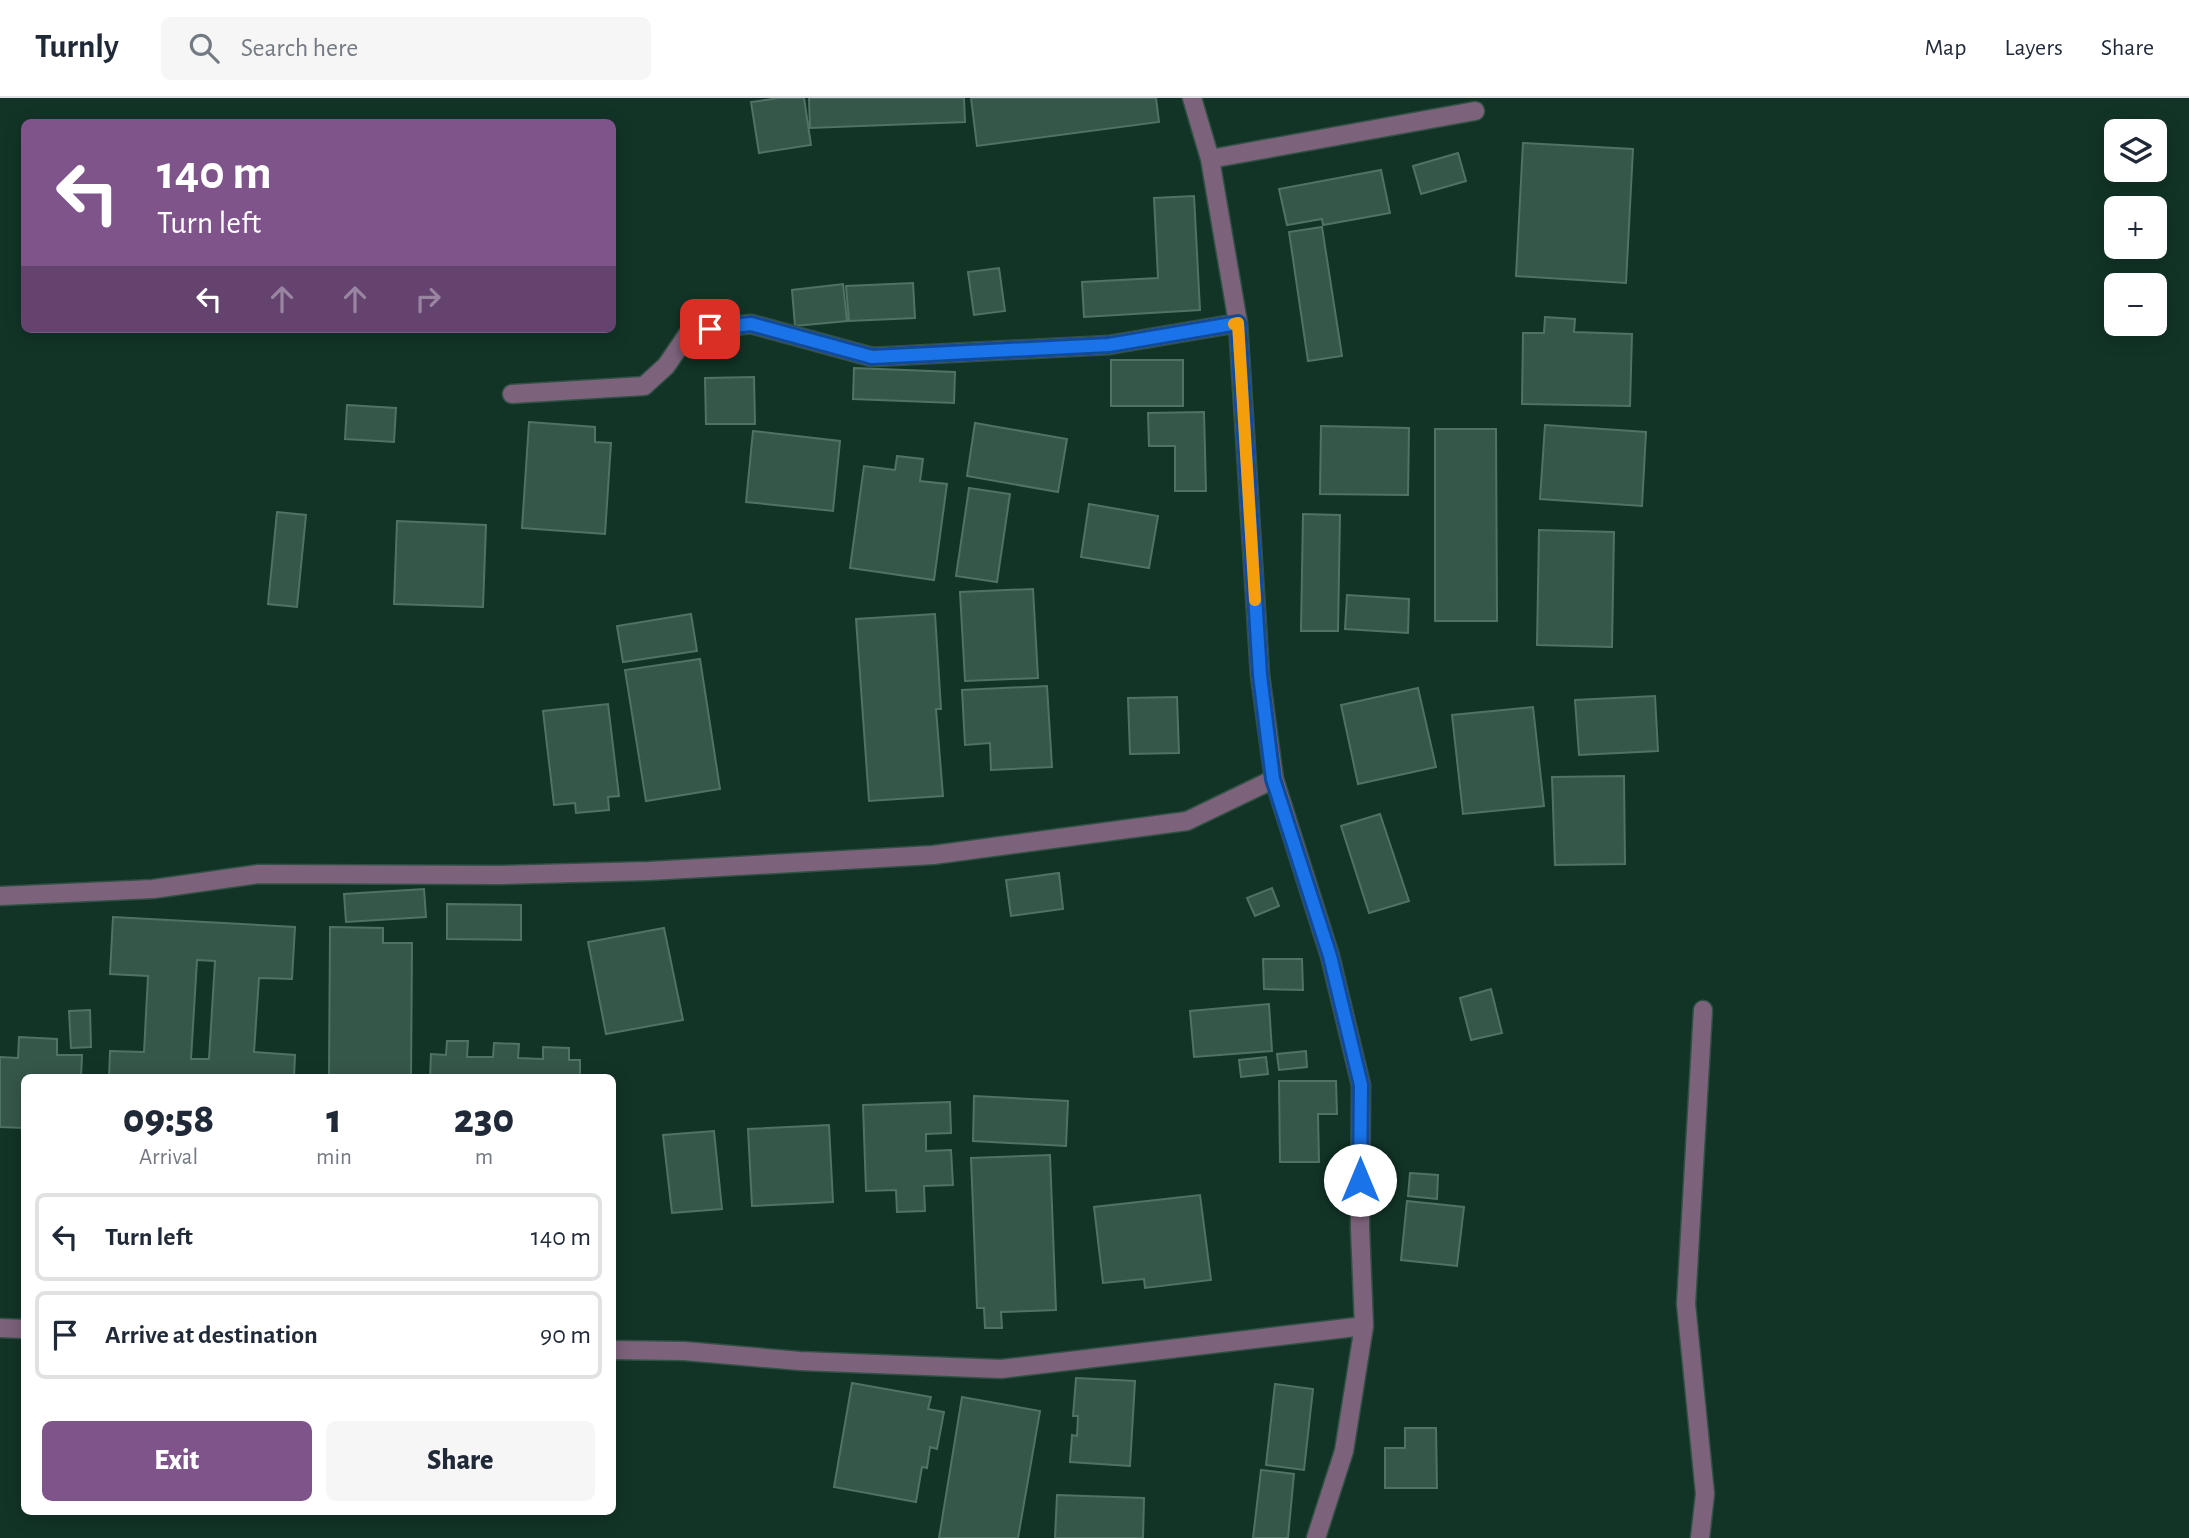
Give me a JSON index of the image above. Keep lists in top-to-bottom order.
{
  "page": {
    "header": "Turnly",
    "search": "Search here",
    "nav": ["Map", "Layers", "Share"],
    "map_buttons": ["+", "−"],
    "turn": ["140 m", "Turn left"],
    "eta": [
      "09:58",
      "Arrival",
      "1",
      "min",
      "230",
      "m"
    ],
    "list": [
      {
        "name": "Turn left",
        "value": "140 m"
      },
      {
        "name": "Arrive at destination",
        "value": "90 m"
      }
    ],
    "buttons": ["Exit", "Share"]
  }
}
